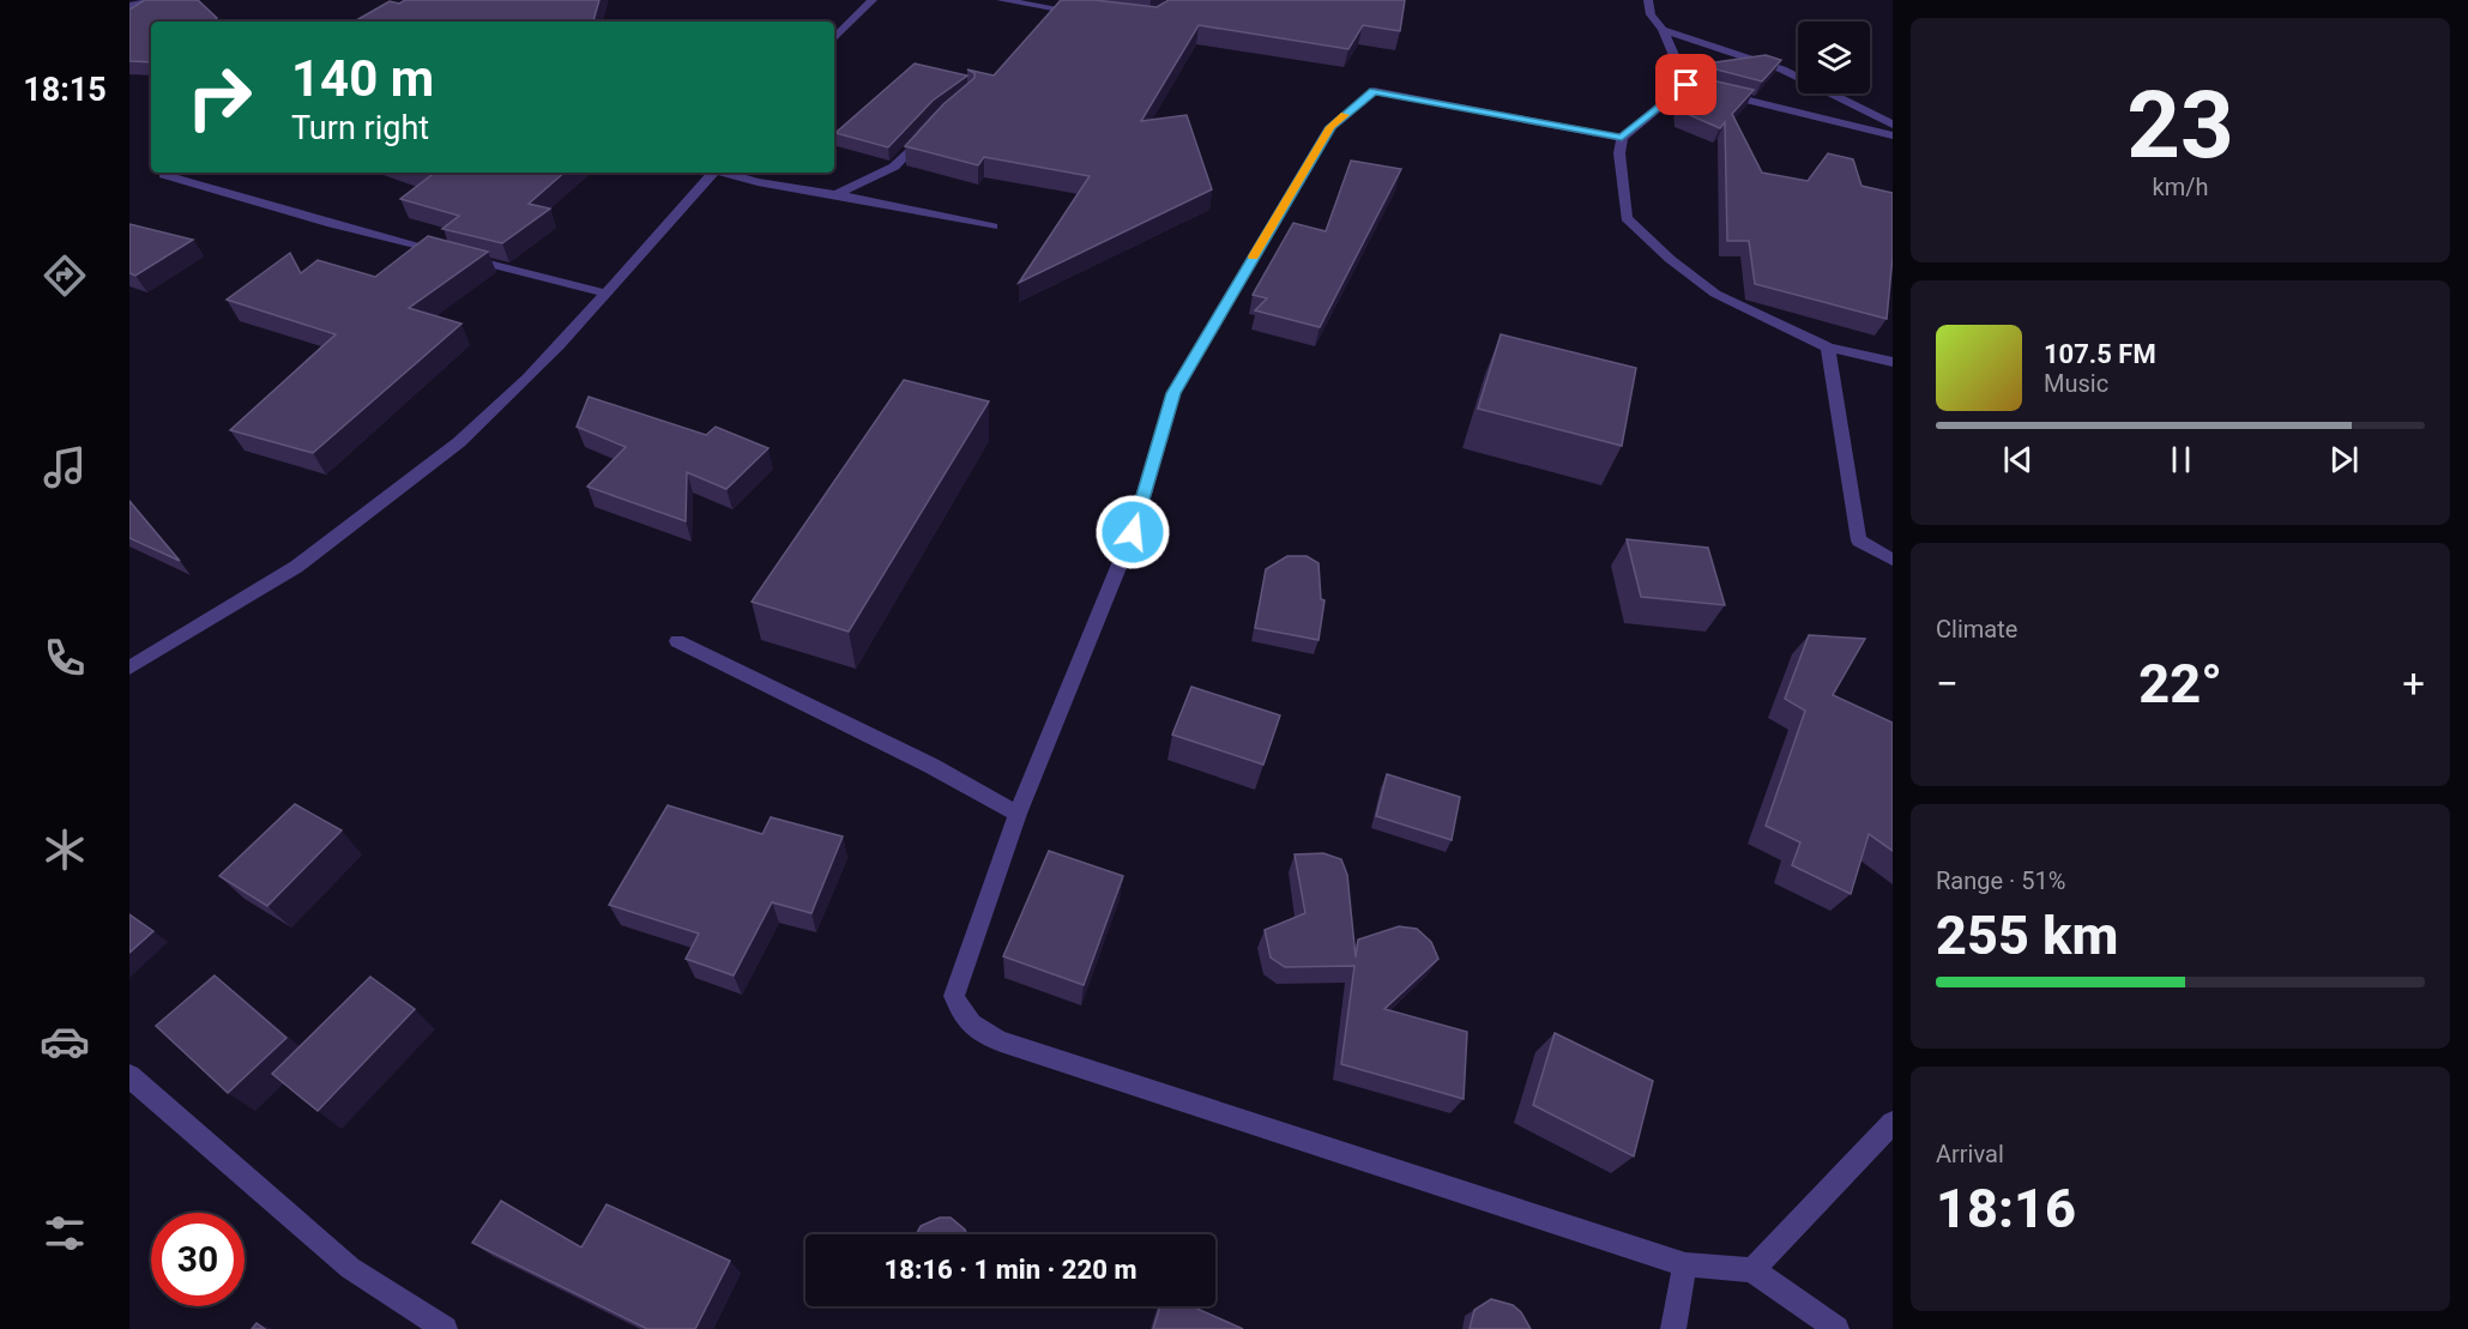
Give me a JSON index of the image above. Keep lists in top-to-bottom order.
{
  "page": {
    "tabs": "18:15",
    "tile": [
      ["23", "km/h"],
      "Climate",
      ["Range · 51%", "255 km"],
      ["Arrival", "18:16"]
    ],
    "turn": ["140 m", "Turn right"],
    "song": ["107.5 FM", "Music"],
    "heat": ["−", "22°", "+"],
    "limit": "30",
    "trip": "18:16 · 1 min · 220 m"
  }
}
